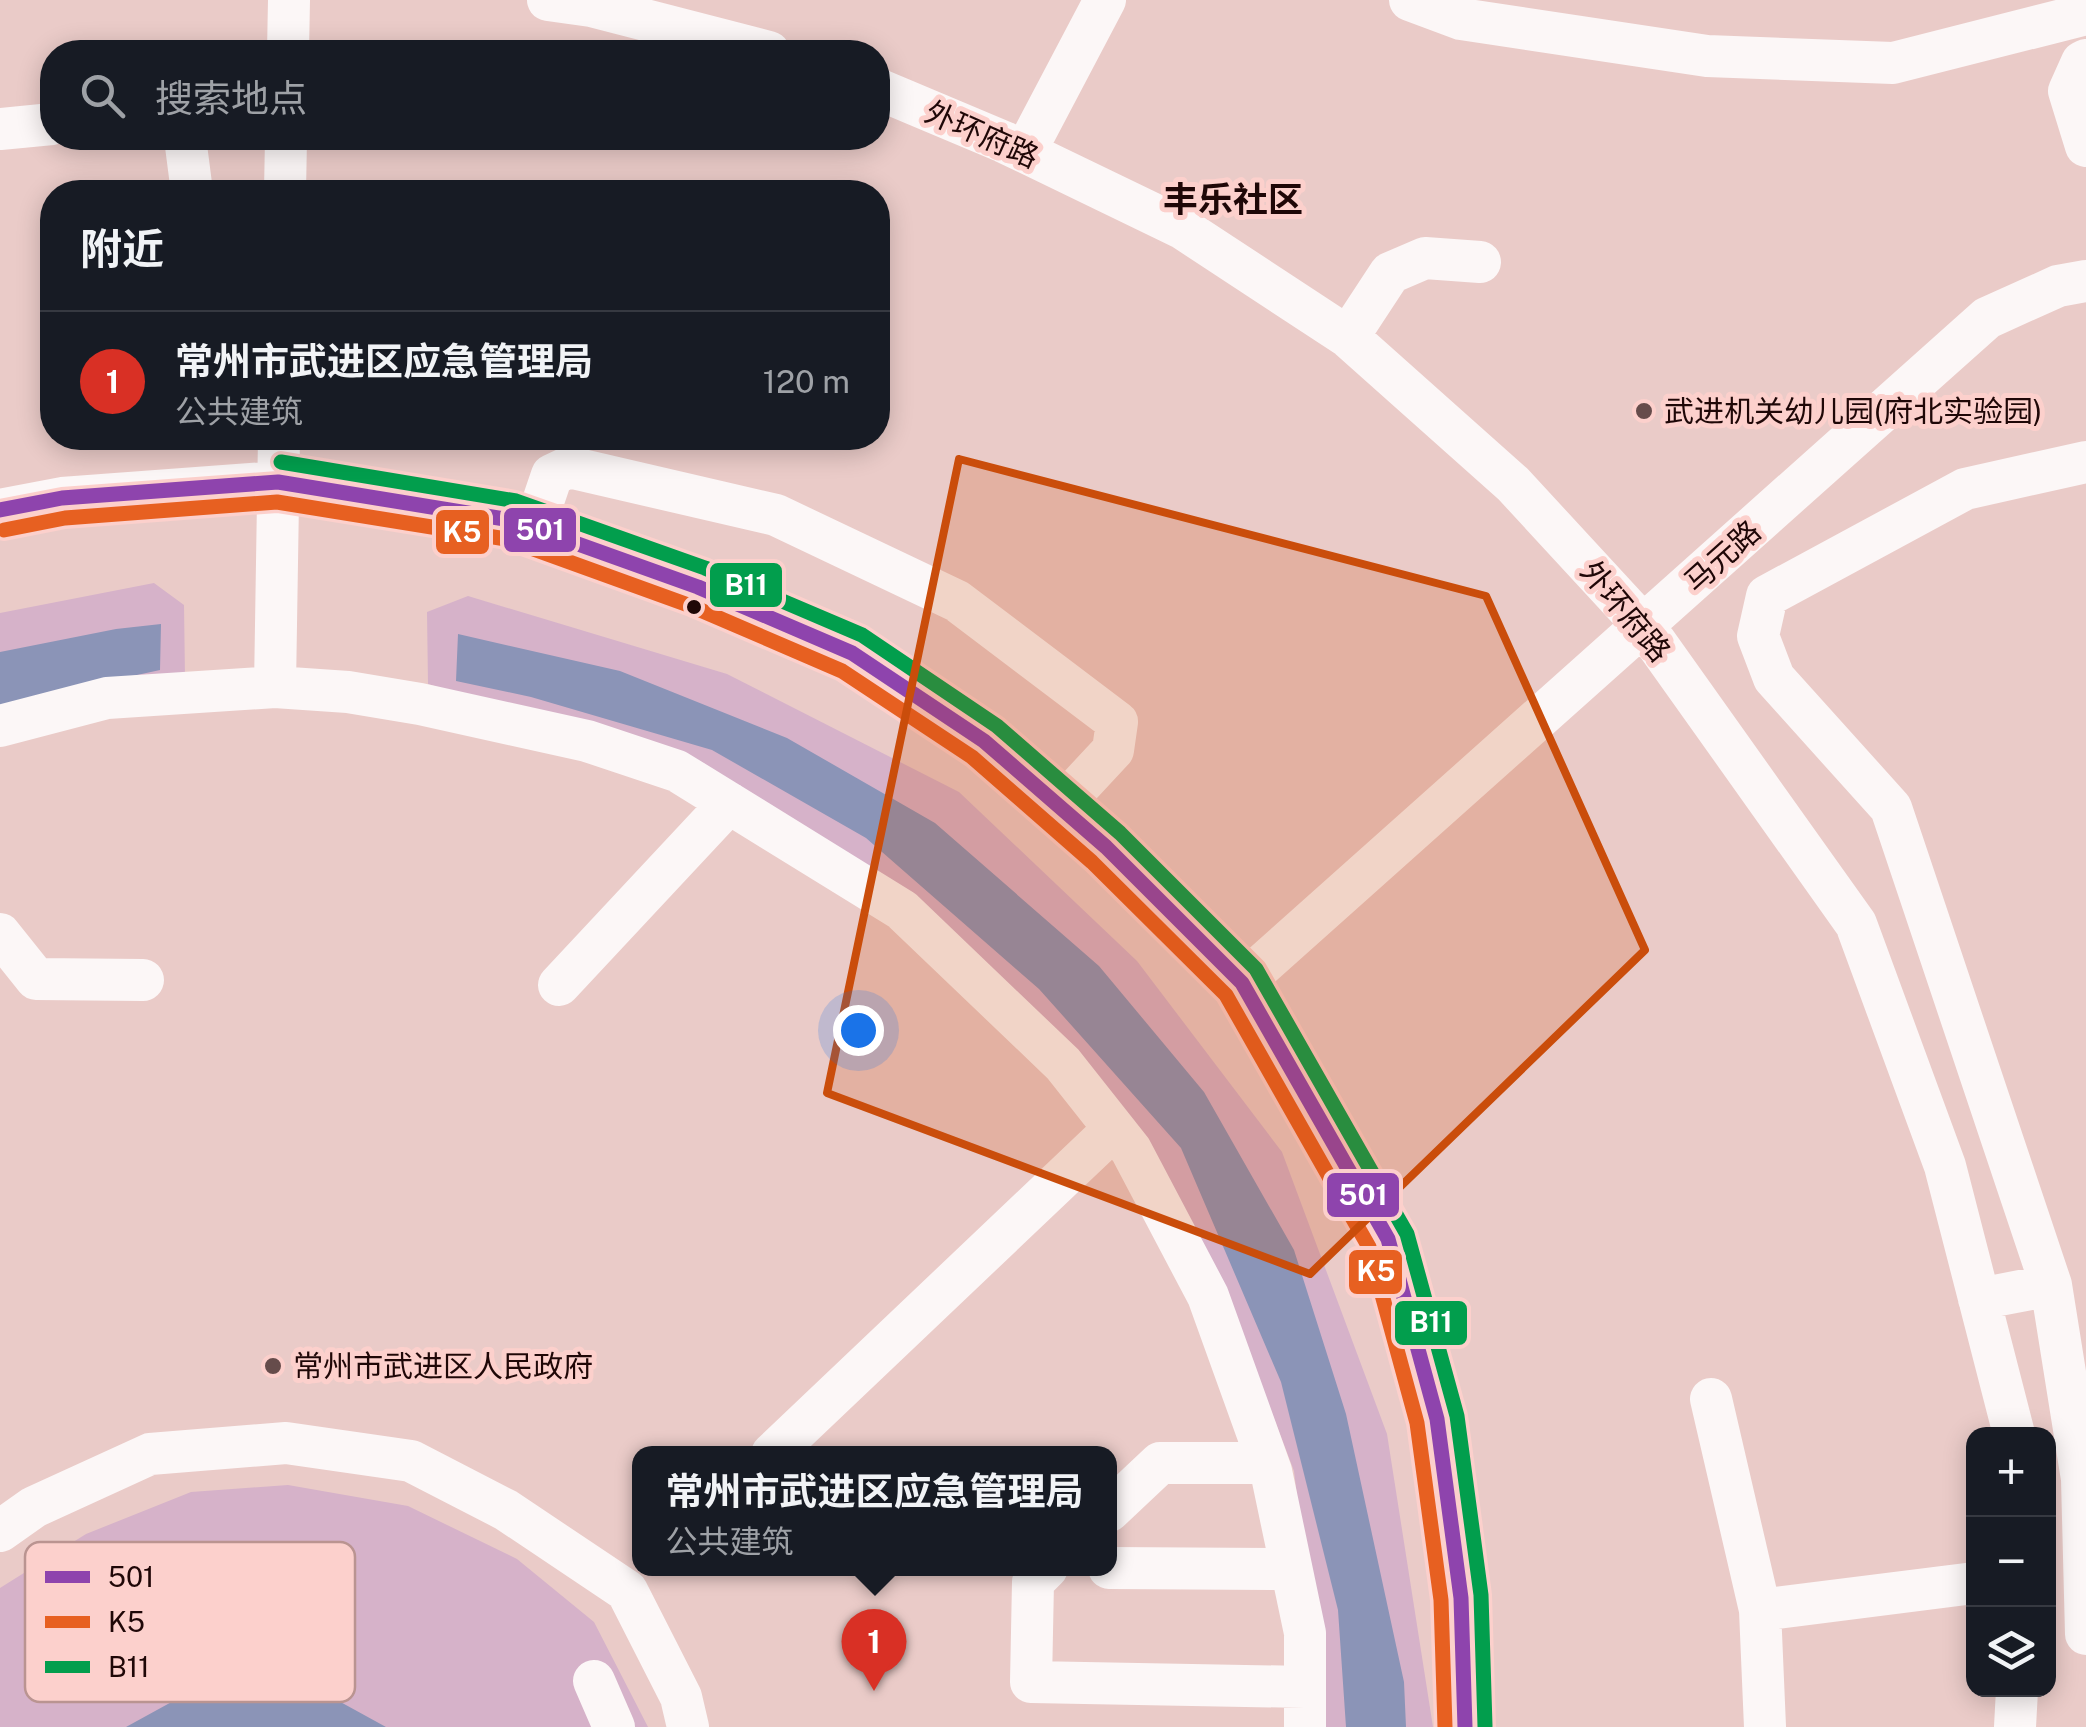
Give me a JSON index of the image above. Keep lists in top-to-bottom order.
{
  "streets": {
    "street": ["外环府路", "马元路"]
  },
  "crossings": [
    ["外环府路", "马元路"]
  ],
  "districts": ["丰乐社区"],
  "places": ["武进机关幼儿园(府北实验园)", "常州市武进区人民政府"],
  "lines": ["transit line B11", "transit line 501", "transit line K5"],
  "legend": ["501", "K5", "B11"],
  "page": {
    "search": "搜索地点",
    "heading": "附近",
    "list": [
      {
        "mark": "1",
        "name": "常州市武进区应急管理局",
        "note": "公共建筑",
        "value": "120 m"
      }
    ],
    "map_buttons": ["+", "−"],
    "popup": ["常州市武进区应急管理局", "公共建筑"],
    "pins": "1"
  }
}
